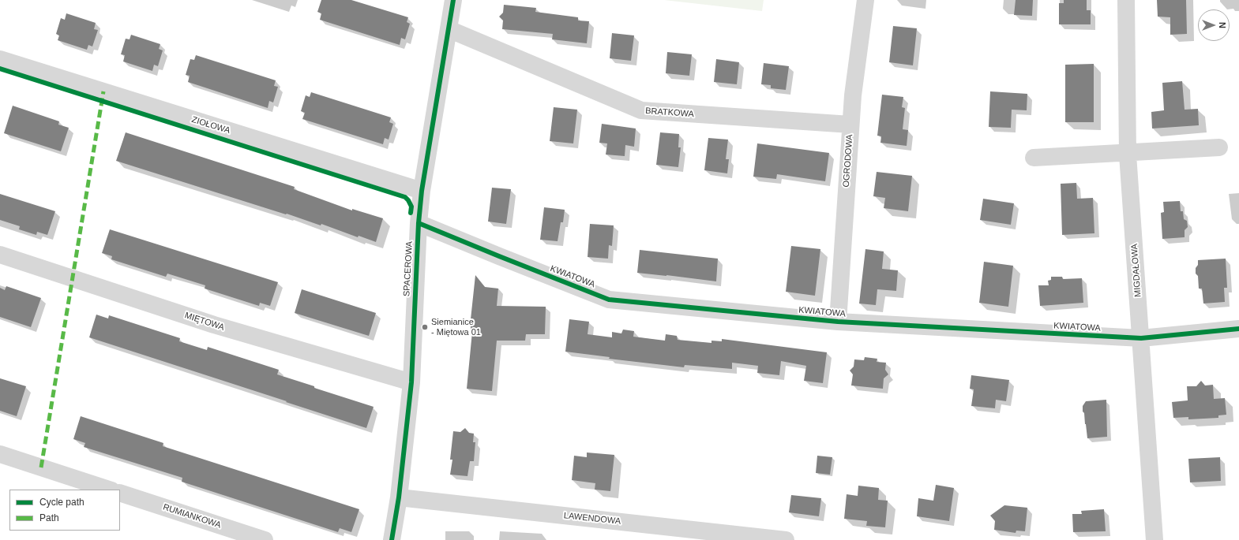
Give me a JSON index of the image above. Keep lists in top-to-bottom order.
{
  "streets": {
    "street": [
      "BRATKOWA",
      "ZIOŁOWA",
      "OGRODOWA",
      "SPACEROWA",
      "MIGDAŁOWA",
      "KWIATOWA",
      "MIĘTOWA",
      "RUMIANKOWA",
      "LAWENDOWA"
    ]
  },
  "crossings": [
    ["BRATKOWA", "OGRODOWA"],
    ["BRATKOWA", "SPACEROWA"],
    ["ZIOŁOWA", "SPACEROWA"],
    ["OGRODOWA", "KWIATOWA"],
    ["SPACEROWA", "KWIATOWA"],
    ["SPACEROWA", "MIĘTOWA"],
    ["SPACEROWA", "LAWENDOWA"],
    ["MIGDAŁOWA", "KWIATOWA"]
  ],
  "places": ["Siemianice - Miętowa 01"],
  "legend": ["Cycle path", "Path"],
  "north": "right"
}
